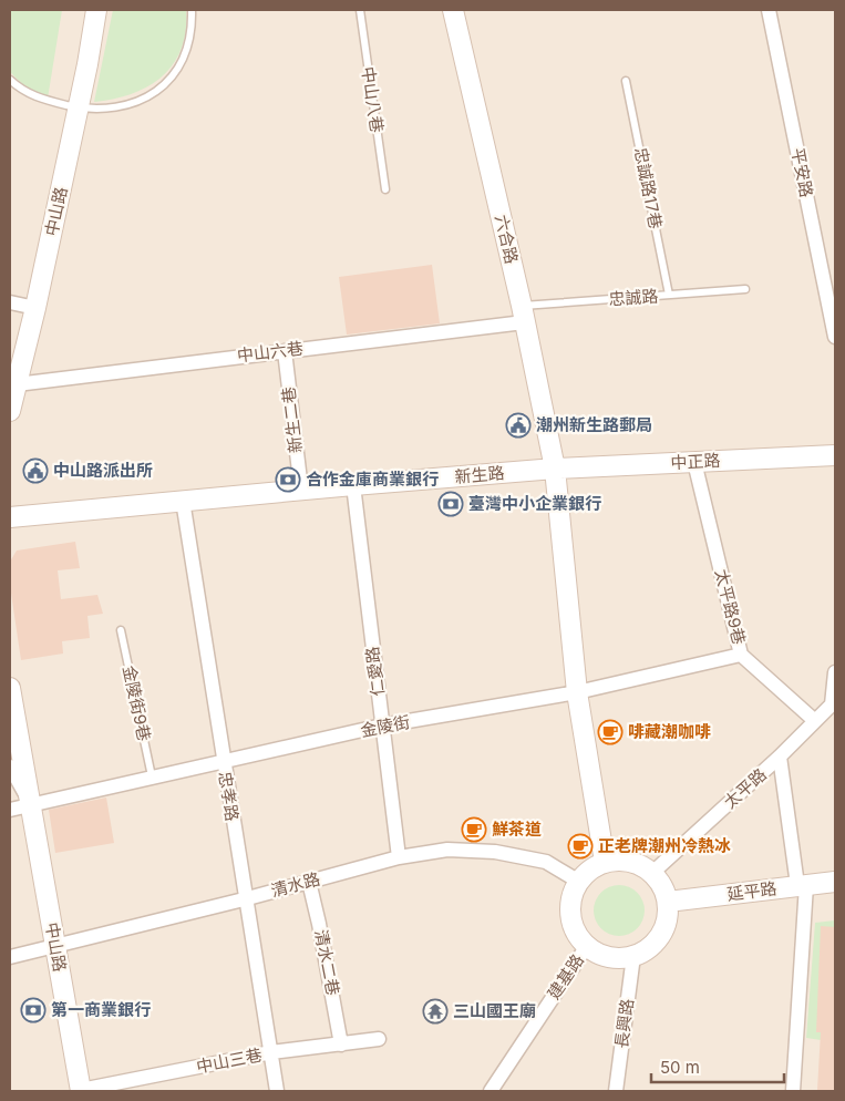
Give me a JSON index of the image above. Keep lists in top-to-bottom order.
{
  "streets": {
    "main road": [
      "中山路",
      "六合路",
      "中正路",
      "新生路",
      "延平路"
    ],
    "street": [
      "平安路",
      "中山六巷",
      "新生二巷",
      "太平路9巷",
      "仁愛路",
      "金陵街",
      "太平路",
      "忠孝路",
      "清水路",
      "清水二巷",
      "建基路",
      "長興路",
      "中山三巷"
    ],
    "lane": [
      "中山八巷",
      "忠誠路17巷",
      "忠誠路",
      "金陵街9巷"
    ]
  },
  "crossings": [
    ["忠誠路17巷", "忠誠路"],
    ["中山路", "中山六巷"],
    ["中山路", "金陵街"],
    ["中山路", "清水路"],
    ["中山路", "中山三巷"],
    ["六合路", "忠誠路"],
    ["六合路", "中山六巷"],
    ["六合路", "中正路"],
    ["六合路", "新生路"],
    ["忠誠路", "中山六巷"],
    ["中山六巷", "新生二巷"],
    ["新生二巷", "新生路"],
    ["中正路", "新生路"],
    ["中正路", "太平路9巷"],
    ["新生路", "仁愛路"],
    ["新生路", "忠孝路"],
    ["太平路9巷", "金陵街"],
    ["太平路9巷", "太平路"],
    ["仁愛路", "金陵街"],
    ["仁愛路", "清水路"],
    ["金陵街9巷", "金陵街"],
    ["金陵街", "忠孝路"],
    ["太平路", "清水路"],
    ["太平路", "延平路"],
    ["太平路", "建基路"],
    ["太平路", "長興路"],
    ["忠孝路", "清水路"],
    ["忠孝路", "中山三巷"],
    ["清水路", "延平路"],
    ["清水路", "清水二巷"],
    ["清水路", "建基路"],
    ["清水路", "長興路"],
    ["延平路", "建基路"],
    ["延平路", "長興路"],
    ["清水二巷", "中山三巷"],
    ["建基路", "長興路"]
  ],
  "places": {
    "public building": ["潮州新生路郵局", "中山路派出所"],
    "bank": ["合作金庫商業銀行", "臺灣中小企業銀行", "第一商業銀行"],
    "cafe": ["啡藏潮咖啡", "鮮茶道", "正老牌潮州冷熱冰"],
    "temple": ["三山國王廟"]
  },
  "scale_bar": "50 m"
}
